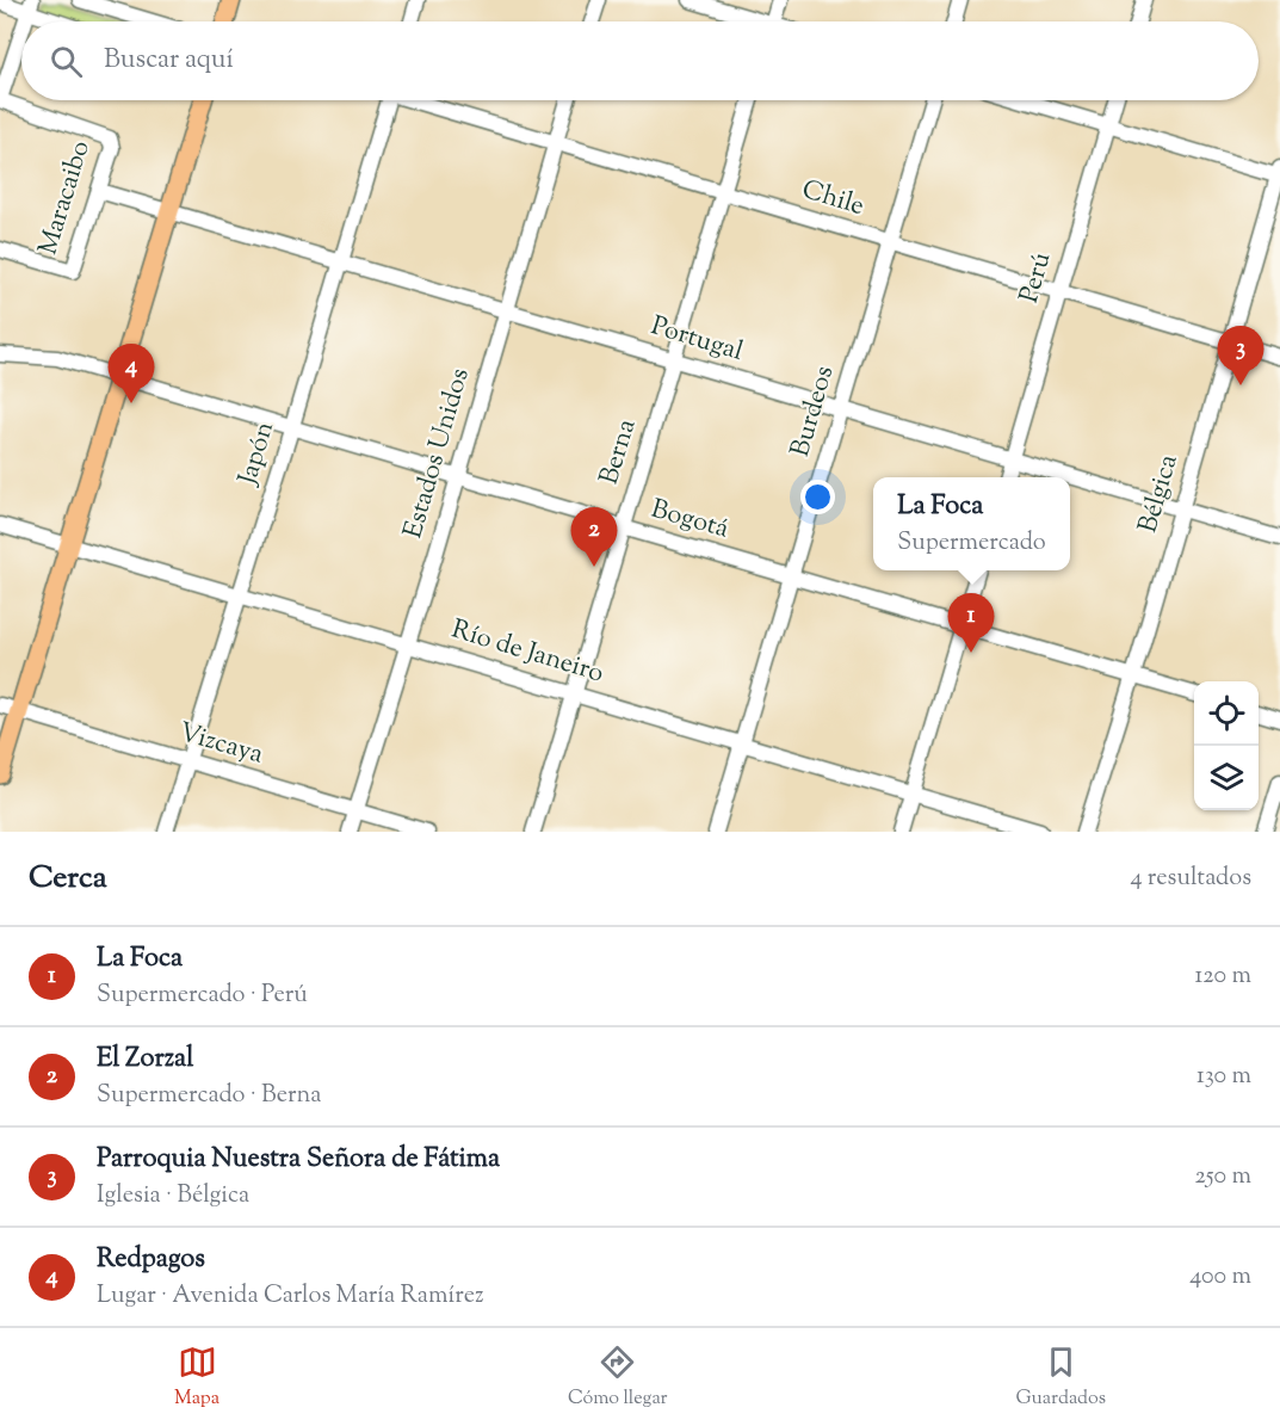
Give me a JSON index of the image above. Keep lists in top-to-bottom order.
{
  "streets": {
    "street": [
      "Maracaibo",
      "Chile",
      "Perú",
      "Portugal",
      "Burdeos",
      "Berna",
      "Japón",
      "Estados Unidos",
      "Bélgica",
      "Bogotá",
      "Río de Janeiro",
      "Vizcaya"
    ]
  },
  "crossings": [
    ["Maracaibo", "Portugal"],
    ["Chile", "Perú"],
    ["Chile", "Burdeos"],
    ["Chile", "Berna"],
    ["Chile", "Estados Unidos"],
    ["Chile", "Bélgica"],
    ["Perú", "Portugal"],
    ["Portugal", "Burdeos"],
    ["Portugal", "Berna"],
    ["Portugal", "Japón"],
    ["Portugal", "Estados Unidos"],
    ["Portugal", "Bélgica"],
    ["Burdeos", "Bogotá"],
    ["Burdeos", "Río de Janeiro"],
    ["Berna", "Bogotá"],
    ["Berna", "Río de Janeiro"],
    ["Japón", "Bogotá"],
    ["Japón", "Río de Janeiro"],
    ["Japón", "Vizcaya"],
    ["Estados Unidos", "Bogotá"],
    ["Estados Unidos", "Río de Janeiro"],
    ["Estados Unidos", "Vizcaya"],
    ["Bélgica", "Bogotá"]
  ],
  "page": {
    "search": "Buscar aquí",
    "pins": [
      "3",
      "4",
      "2",
      "1"
    ],
    "popup": ["La Foca", "Supermercado"],
    "heading": ["Cerca", "4 resultados"],
    "list": [
      {
        "mark": "1",
        "name": "La Foca",
        "note": "Supermercado · Perú",
        "value": "120 m"
      },
      {
        "mark": "2",
        "name": "El Zorzal",
        "note": "Supermercado · Berna",
        "value": "130 m"
      },
      {
        "mark": "3",
        "name": "Parroquia Nuestra Señora de Fátima",
        "note": "Iglesia · Bélgica",
        "value": "250 m"
      },
      {
        "mark": "4",
        "name": "Redpagos",
        "note": "Lugar · Avenida Carlos María Ramírez",
        "value": "400 m"
      }
    ],
    "nav": ["Mapa", "Cómo llegar", "Guardados"]
  }
}
